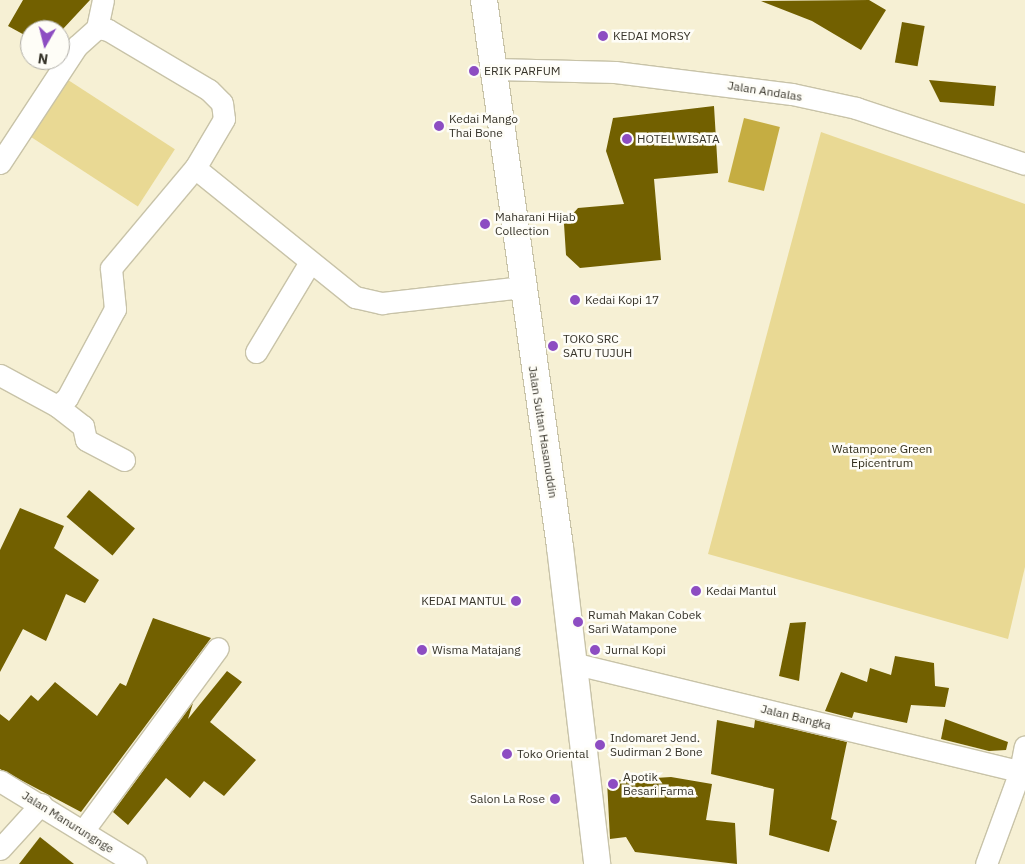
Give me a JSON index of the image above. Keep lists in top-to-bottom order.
{
  "streets": {
    "main road": ["Jalan Sultan Hasanuddin"],
    "street": ["Jalan Andalas", "Jalan Bangka", "Jalan Manurungnge"]
  },
  "crossings": [
    ["Jalan Andalas", "Jalan Sultan Hasanuddin"],
    ["Jalan Sultan Hasanuddin", "Jalan Bangka"]
  ],
  "parks": ["Watampone Green Epicentrum"],
  "places": [
    "KEDAI MORSY",
    "ERIK PARFUM",
    "Kedai Mango Thai Bone",
    "HOTEL WISATA",
    "Maharani Hijab Collection",
    "Kedai Kopi 17",
    "TOKO SRC SATU TUJUH",
    "Kedai Mantul",
    "KEDAI MANTUL",
    "Rumah Makan Cobek Sari Watampone",
    "Wisma Matajang",
    "Jurnal Kopi",
    "Indomaret Jend. Sudirman 2 Bone",
    "Toko Oriental",
    "Apotik Besari Farma",
    "Salon La Rose"
  ],
  "north": "bottom"
}
